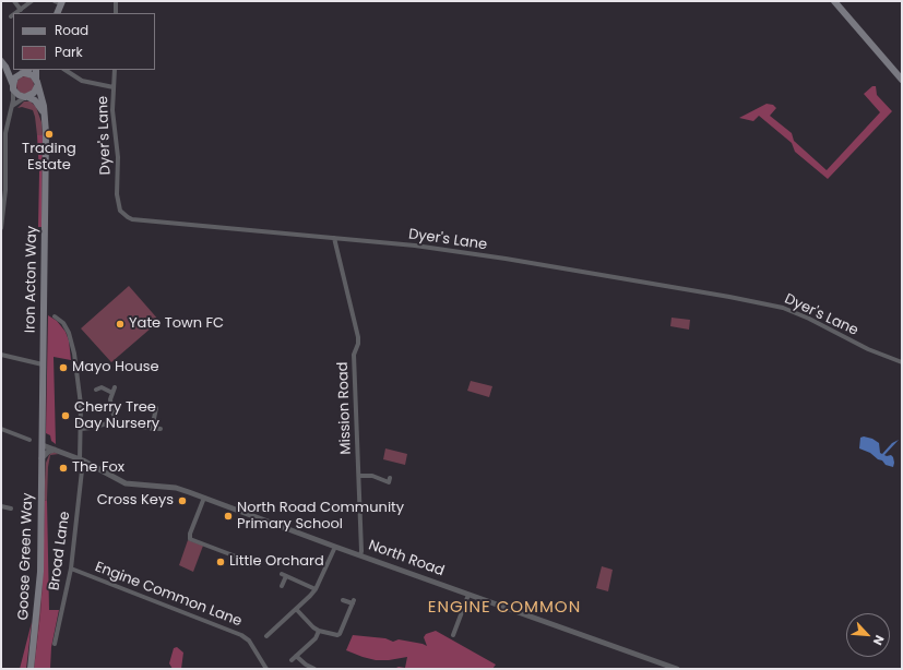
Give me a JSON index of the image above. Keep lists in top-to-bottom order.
{
  "streets": {
    "main road": ["Iron Acton Way", "Goose Green Way"],
    "street": [
      "Dyer's Lane",
      "Mission Road",
      "Broad Lane",
      "North Road",
      "Engine Common Lane"
    ]
  },
  "crossings": [
    ["Dyer's Lane", "Mission Road"],
    ["Iron Acton Way", "Goose Green Way"],
    ["Iron Acton Way", "North Road"],
    ["Mission Road", "North Road"],
    ["Broad Lane", "North Road"],
    ["Broad Lane", "Engine Common Lane"],
    ["Goose Green Way", "North Road"]
  ],
  "districts": ["ENGINE COMMON"],
  "places": [
    "Trading Estate",
    "Yate Town FC",
    "Mayo House",
    "Cherry Tree Day Nursery",
    "The Fox",
    "Cross Keys",
    "North Road Community Primary School",
    "Little Orchard"
  ],
  "legend": ["Road", "Park"],
  "north": "bottom right"
}
